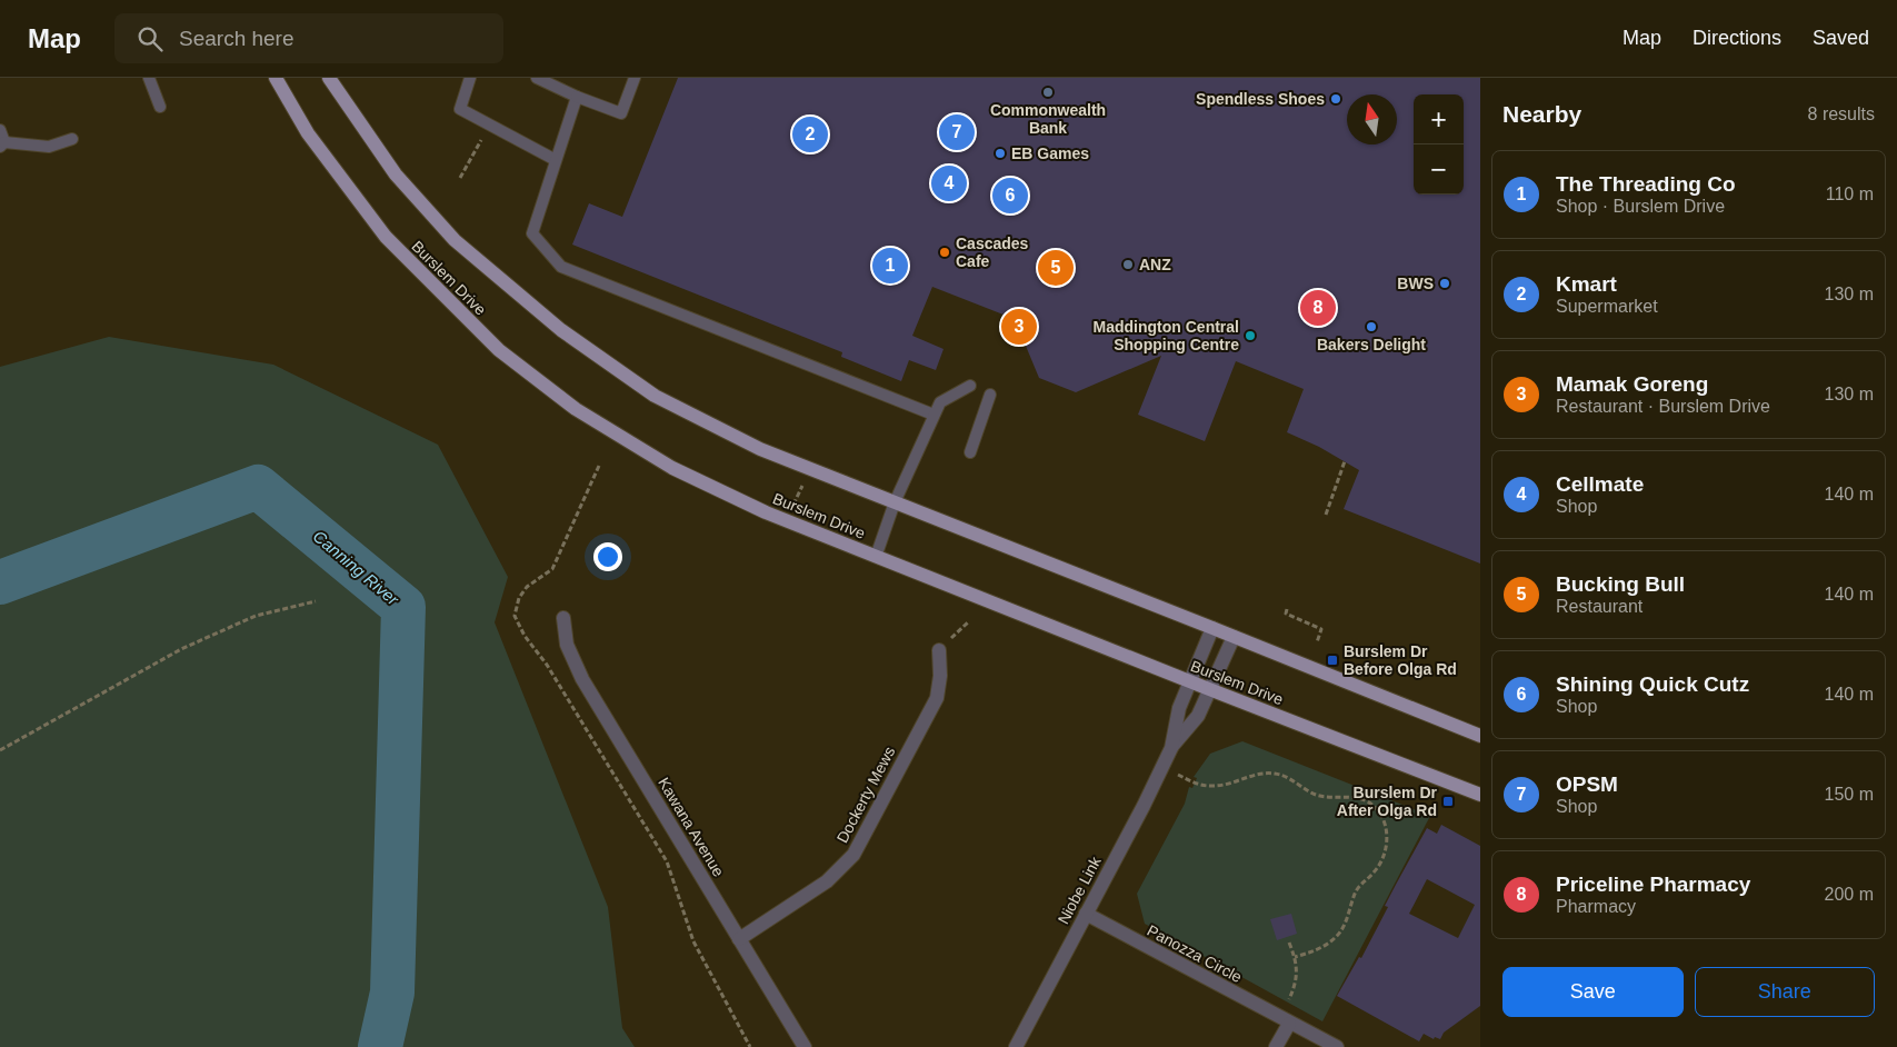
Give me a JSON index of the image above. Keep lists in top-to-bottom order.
{
  "streets": {
    "main road": ["Burslem Drive"],
    "street": [
      "Dockerty Mews",
      "Kawana Avenue",
      "Niobe Link",
      "Panozza Circle"
    ]
  },
  "crossings": [
    ["Burslem Drive", "Niobe Link"],
    ["Dockerty Mews", "Kawana Avenue"],
    ["Niobe Link", "Panozza Circle"]
  ],
  "water": ["Canning River"],
  "places": {
    "other": [
      "Commonwealth Bank",
      "Spendless Shoes",
      "EB Games",
      "Cascades Cafe",
      "ANZ",
      "BWS",
      "Bakers Delight",
      "Maddington Central Shopping Centre"
    ],
    "transit": ["Burslem Dr Before Olga Rd", "Burslem Dr After Olga Rd"]
  },
  "north": "top",
  "page": {
    "header": "Map",
    "search": "Search here",
    "nav": ["Map", "Directions", "Saved"],
    "heading": ["Nearby", "8 results"],
    "map_buttons": ["+", "−"],
    "pins": [
      "7",
      "2",
      "4",
      "6",
      "1",
      "5",
      "8",
      "3"
    ],
    "list": [
      {
        "mark": "1",
        "name": "The Threading Co",
        "note": "Shop · Burslem Drive",
        "value": "110 m"
      },
      {
        "mark": "2",
        "name": "Kmart",
        "note": "Supermarket",
        "value": "130 m"
      },
      {
        "mark": "3",
        "name": "Mamak Goreng",
        "note": "Restaurant · Burslem Drive",
        "value": "130 m"
      },
      {
        "mark": "4",
        "name": "Cellmate",
        "note": "Shop",
        "value": "140 m"
      },
      {
        "mark": "5",
        "name": "Bucking Bull",
        "note": "Restaurant",
        "value": "140 m"
      },
      {
        "mark": "6",
        "name": "Shining Quick Cutz",
        "note": "Shop",
        "value": "140 m"
      },
      {
        "mark": "7",
        "name": "OPSM",
        "note": "Shop",
        "value": "150 m"
      },
      {
        "mark": "8",
        "name": "Priceline Pharmacy",
        "note": "Pharmacy",
        "value": "200 m"
      }
    ],
    "buttons": ["Save", "Share"]
  }
}
